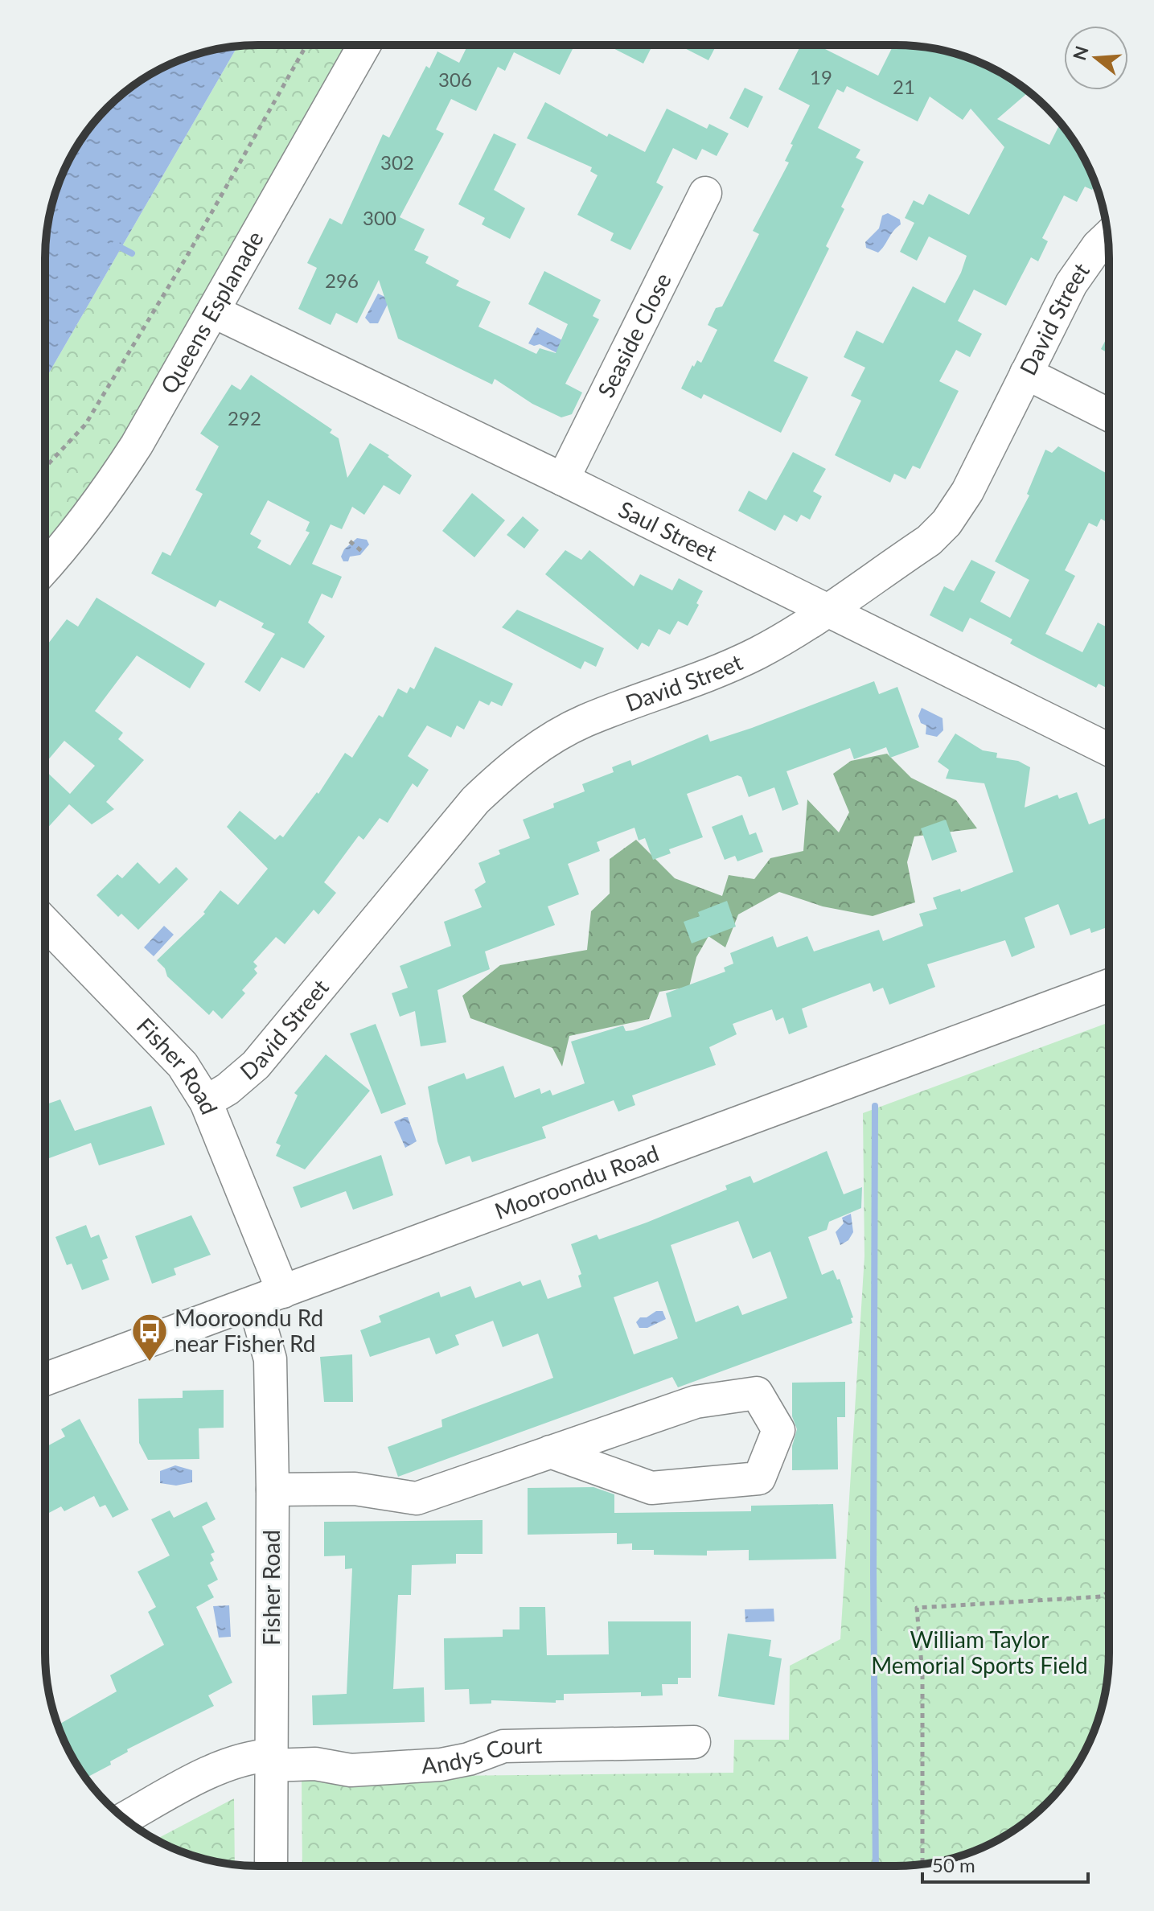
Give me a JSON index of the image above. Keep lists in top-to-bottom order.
{
  "streets": {
    "street": [
      "Queens Esplanade",
      "David Street",
      "Seaside Close",
      "Saul Street",
      "Fisher Road",
      "Mooroondu Road",
      "Andys Court"
    ]
  },
  "crossings": [
    ["Queens Esplanade", "Saul Street"],
    ["David Street", "Saul Street"],
    ["David Street", "Fisher Road"],
    ["Seaside Close", "Saul Street"],
    ["Fisher Road", "Mooroondu Road"],
    ["Fisher Road", "Andys Court"]
  ],
  "parks": ["William Taylor Memorial Sports Field"],
  "places": {
    "bus stop": ["Mooroondu Rd near Fisher Rd"]
  },
  "house_numbers": [
    "19",
    "306",
    "21",
    "302",
    "300",
    "296",
    "292"
  ],
  "scale_bar": "50 m",
  "north": "left"
}
